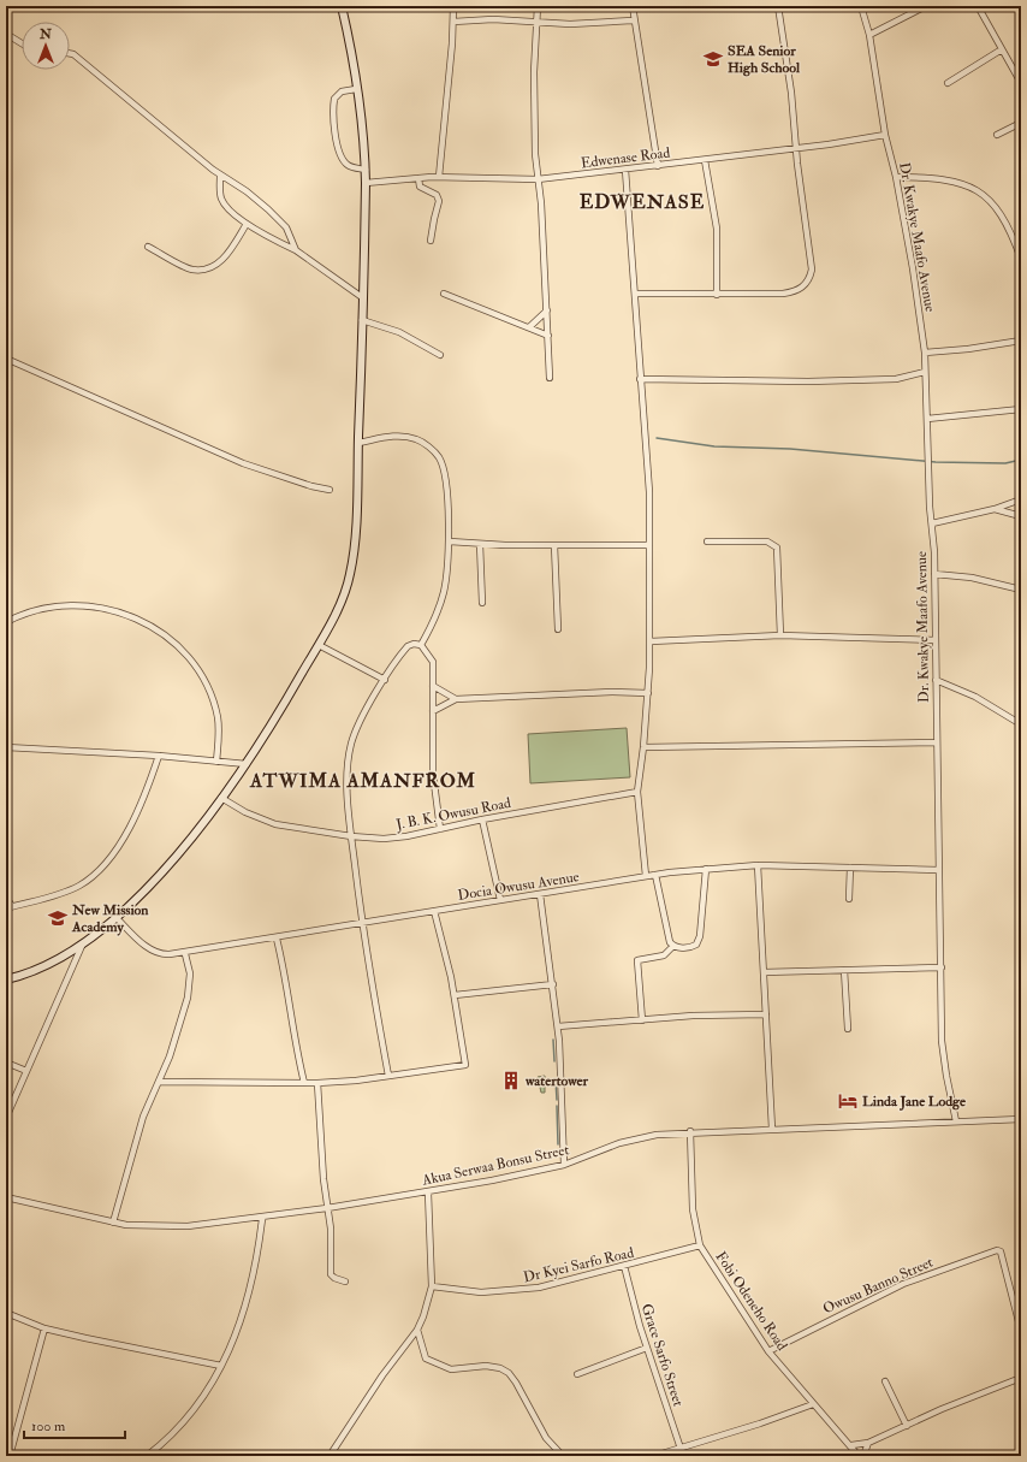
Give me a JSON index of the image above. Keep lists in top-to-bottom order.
{
  "streets": {
    "street": [
      "Edwenase Road",
      "Dr. Kwakye Maafo Avenue",
      "J. B. K. Owusu Road",
      "Docia Owusu Avenue",
      "Akua Serwaa Bonsu Street",
      "Dr Kyei Sarfo Road",
      "Owusu Banno Street",
      "Fobi Odeneho Road",
      "Grace Sarfo Street"
    ]
  },
  "crossings": [
    ["Edwenase Road", "Dr. Kwakye Maafo Avenue"],
    ["Dr. Kwakye Maafo Avenue", "Docia Owusu Avenue"],
    ["Dr. Kwakye Maafo Avenue", "Akua Serwaa Bonsu Street"],
    ["Akua Serwaa Bonsu Street", "Fobi Odeneho Road"],
    ["Dr Kyei Sarfo Road", "Fobi Odeneho Road"],
    ["Dr Kyei Sarfo Road", "Grace Sarfo Street"],
    ["Owusu Banno Street", "Fobi Odeneho Road"]
  ],
  "districts": ["EDWENASE", "ATWIMA AMANFROM"],
  "places": {
    "school or university": ["SEA Senior High School", "New Mission Academy"],
    "building": ["watertower"],
    "hotel": ["Linda Jane Lodge"]
  },
  "scale_bar": "100 m",
  "north": "top"
}
